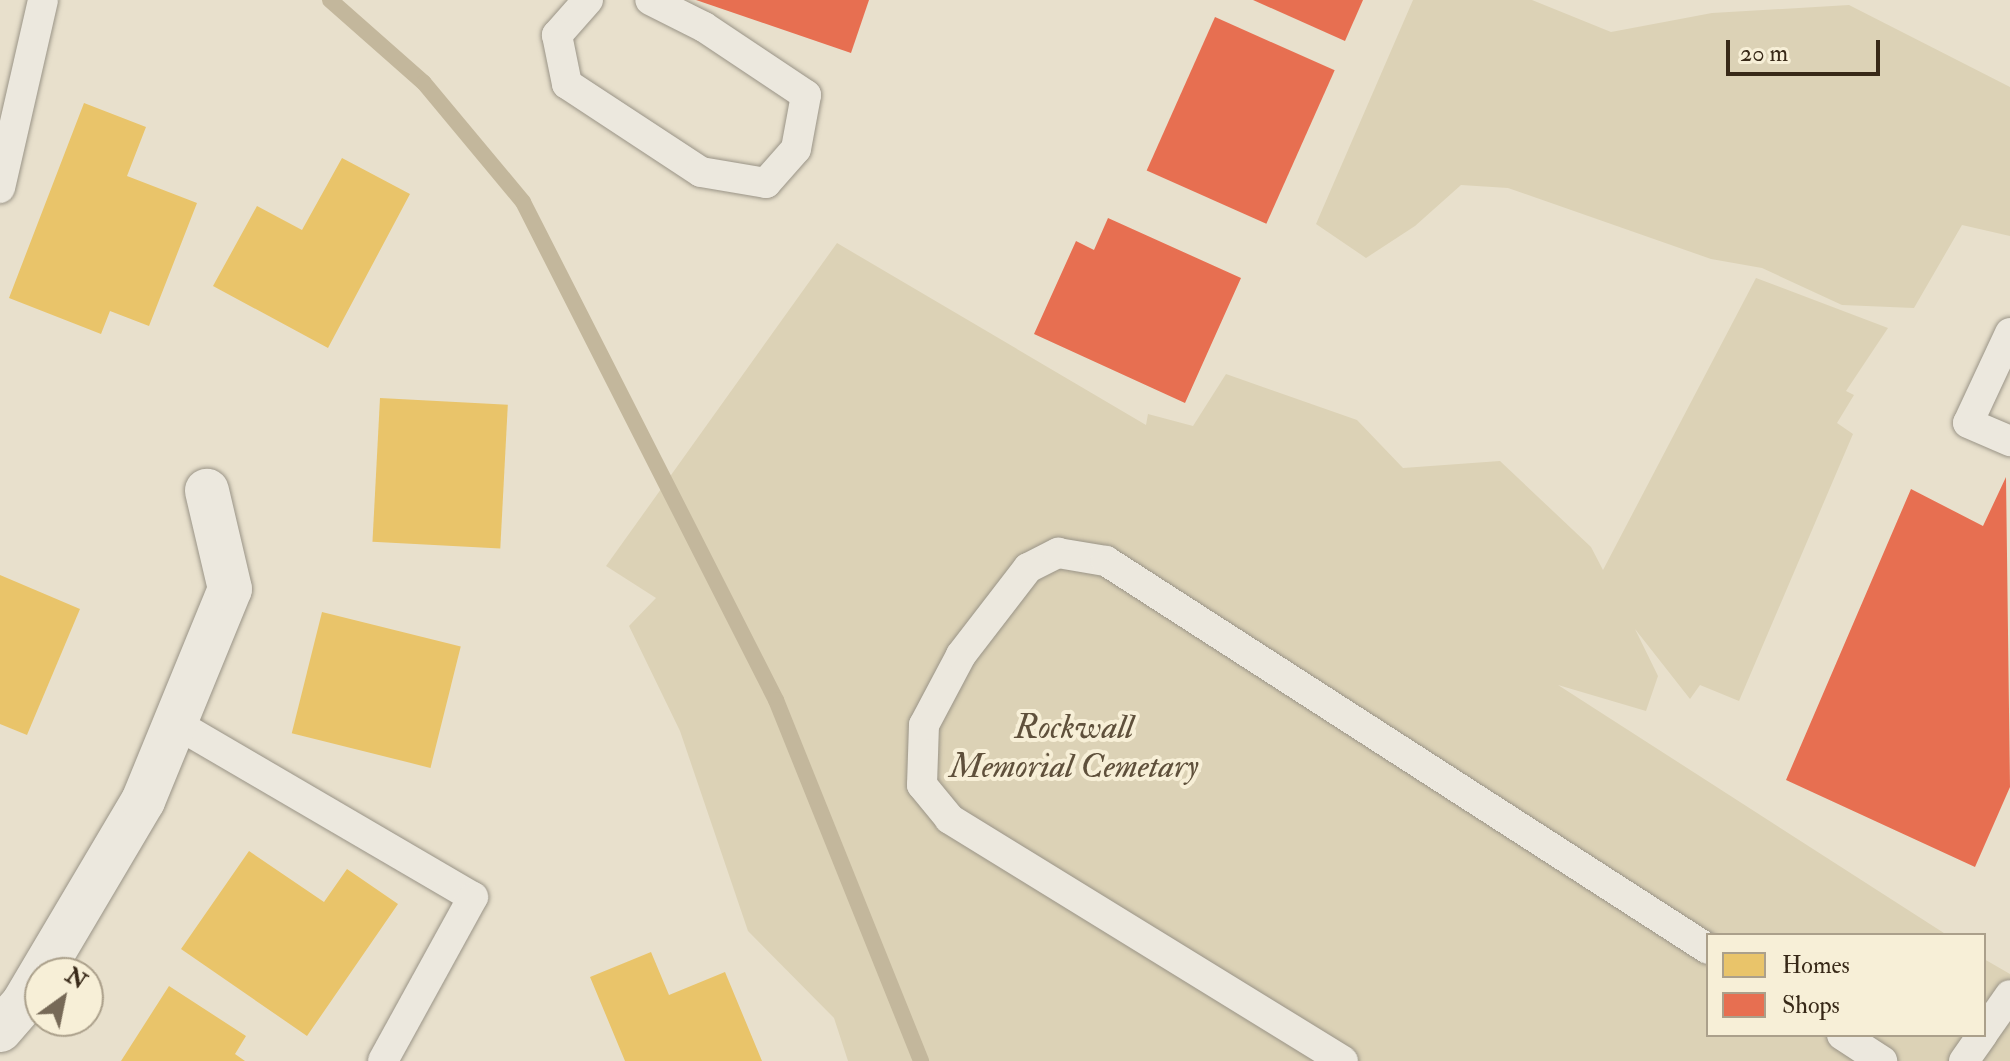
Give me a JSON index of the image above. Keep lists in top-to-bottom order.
{
  "parks": ["Rockwall Memorial Cemetary"],
  "legend": ["Homes", "Shops"],
  "scale_bar": "20 m",
  "north": "top right"
}
